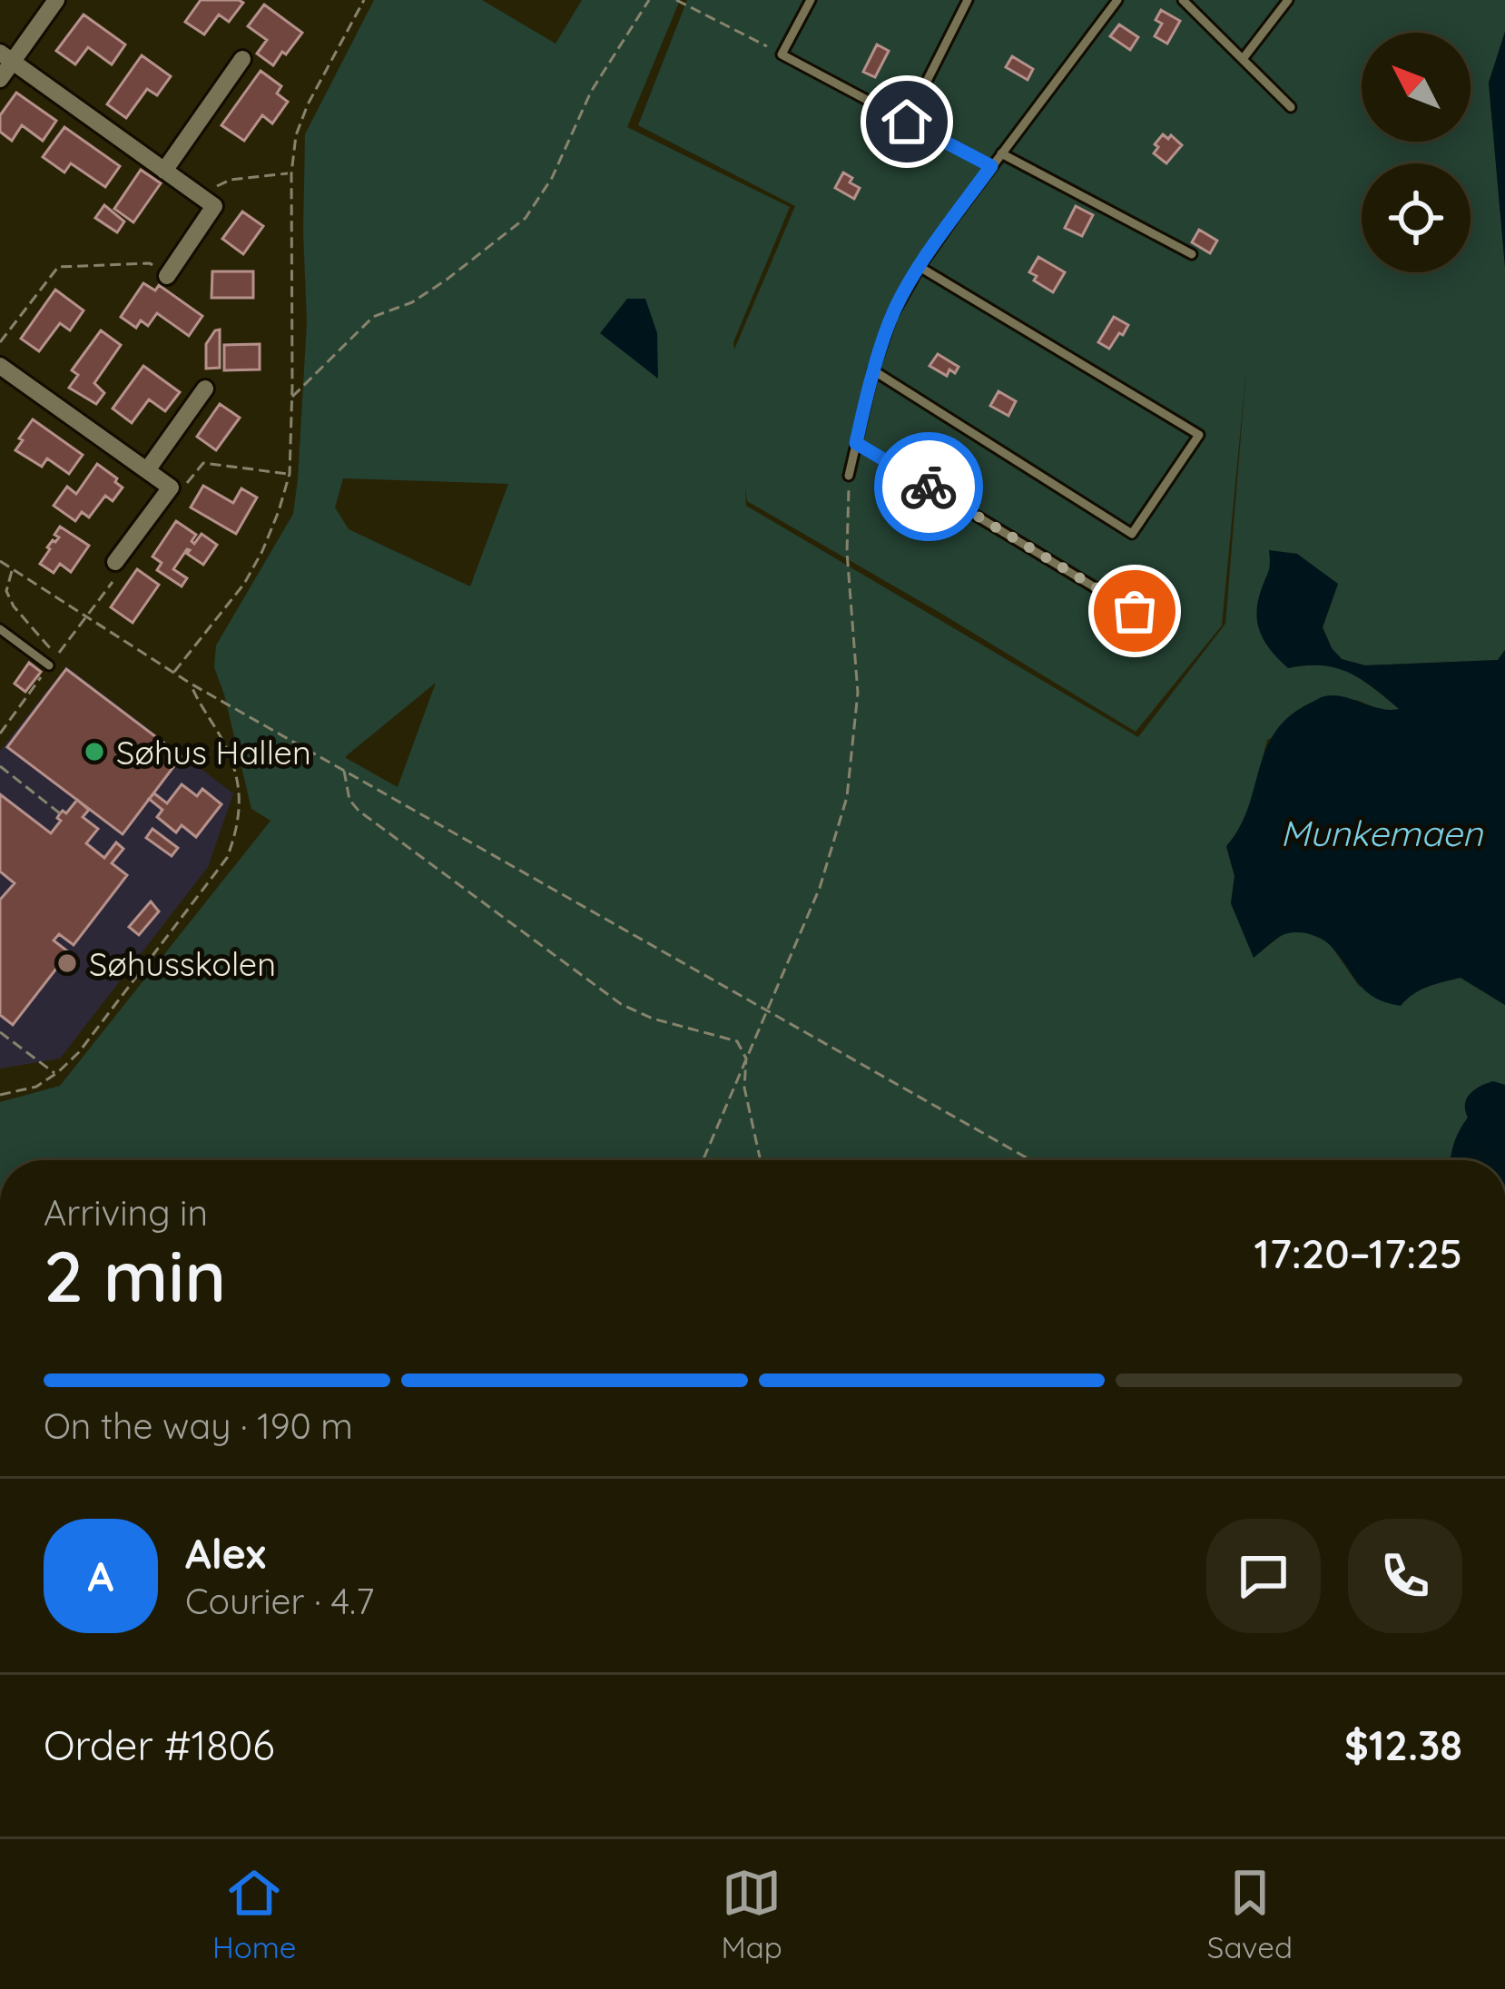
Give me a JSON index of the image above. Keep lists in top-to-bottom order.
{
  "water": ["Munkemaen"],
  "places": ["Søhus Hallen", "Søhusskolen"],
  "north": "top left",
  "page": {
    "heading": ["2 min", "Arriving in", "17:20–17:25"],
    "panel": [
      "Alex",
      "Courier · 4.7",
      "Order #1806",
      "$12.38"
    ],
    "bar": "On the way · 190 m",
    "round": "A",
    "tabs": ["Home", "Map", "Saved"]
  }
}
